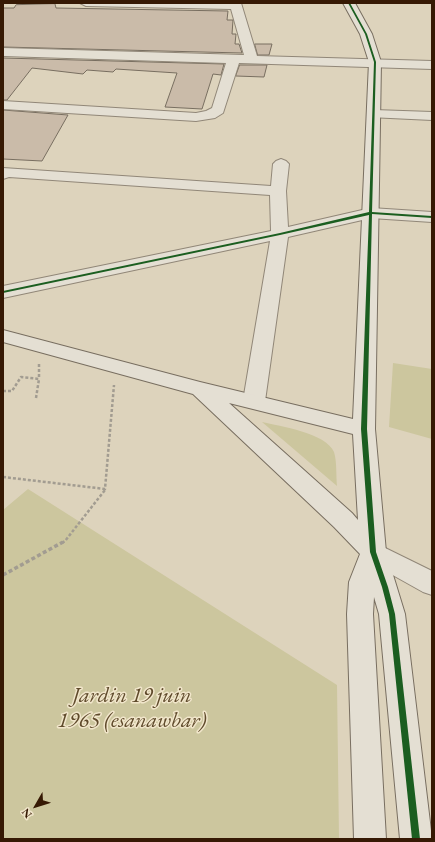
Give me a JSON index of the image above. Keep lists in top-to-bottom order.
{
  "parks": ["Jardin 19 juin 1965 (esanawbar)"],
  "north": "bottom left"
}
